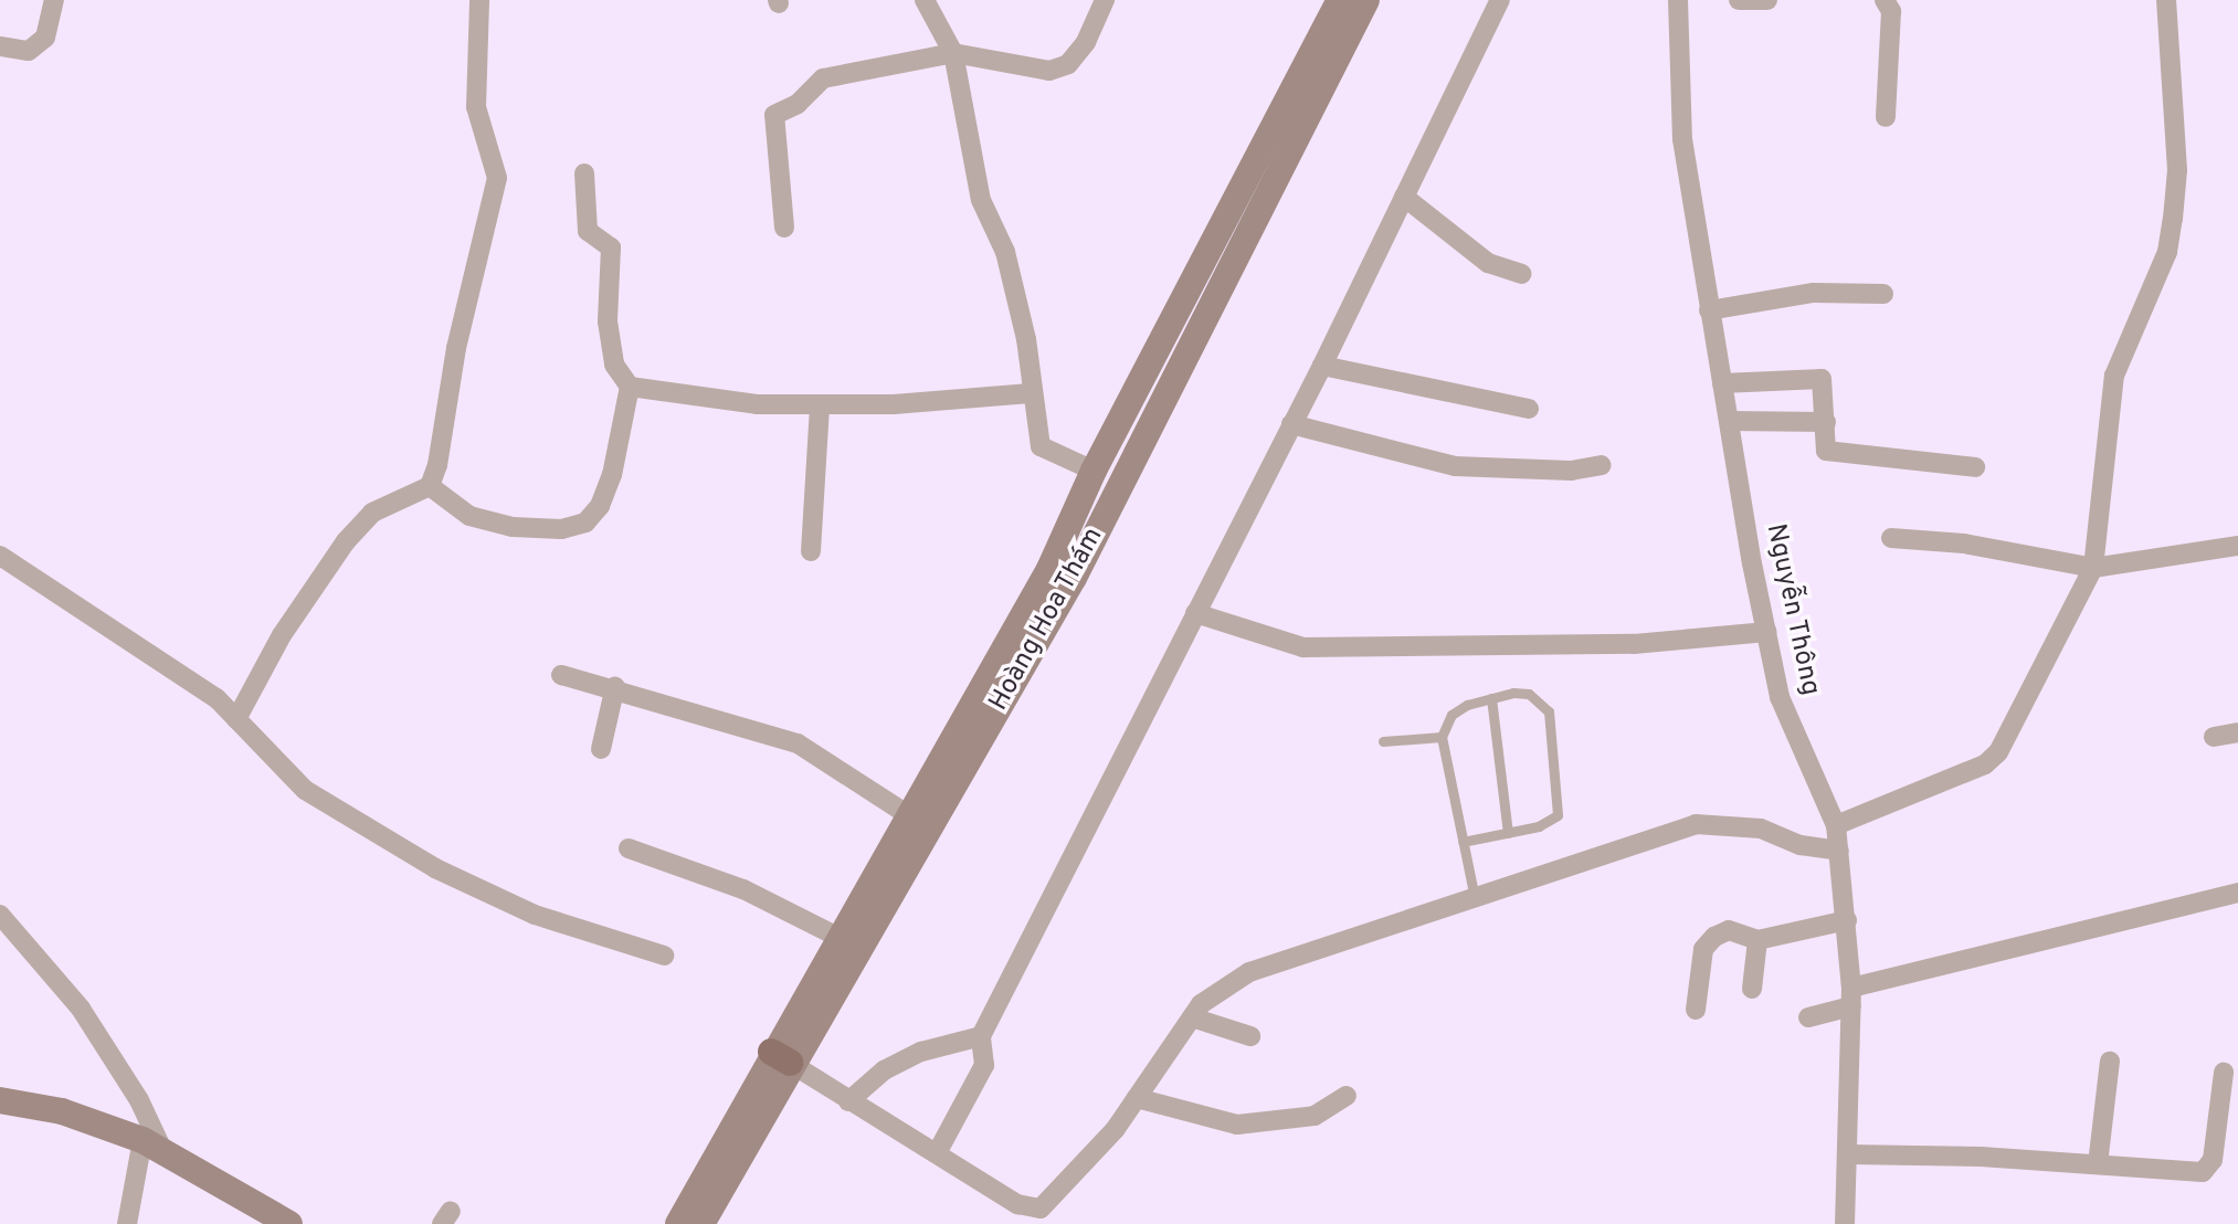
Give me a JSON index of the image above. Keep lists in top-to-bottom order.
{
  "streets": {
    "main road": ["Hoàng Hoa Thám"],
    "street": ["Nguyễn Thông"]
  }
}
